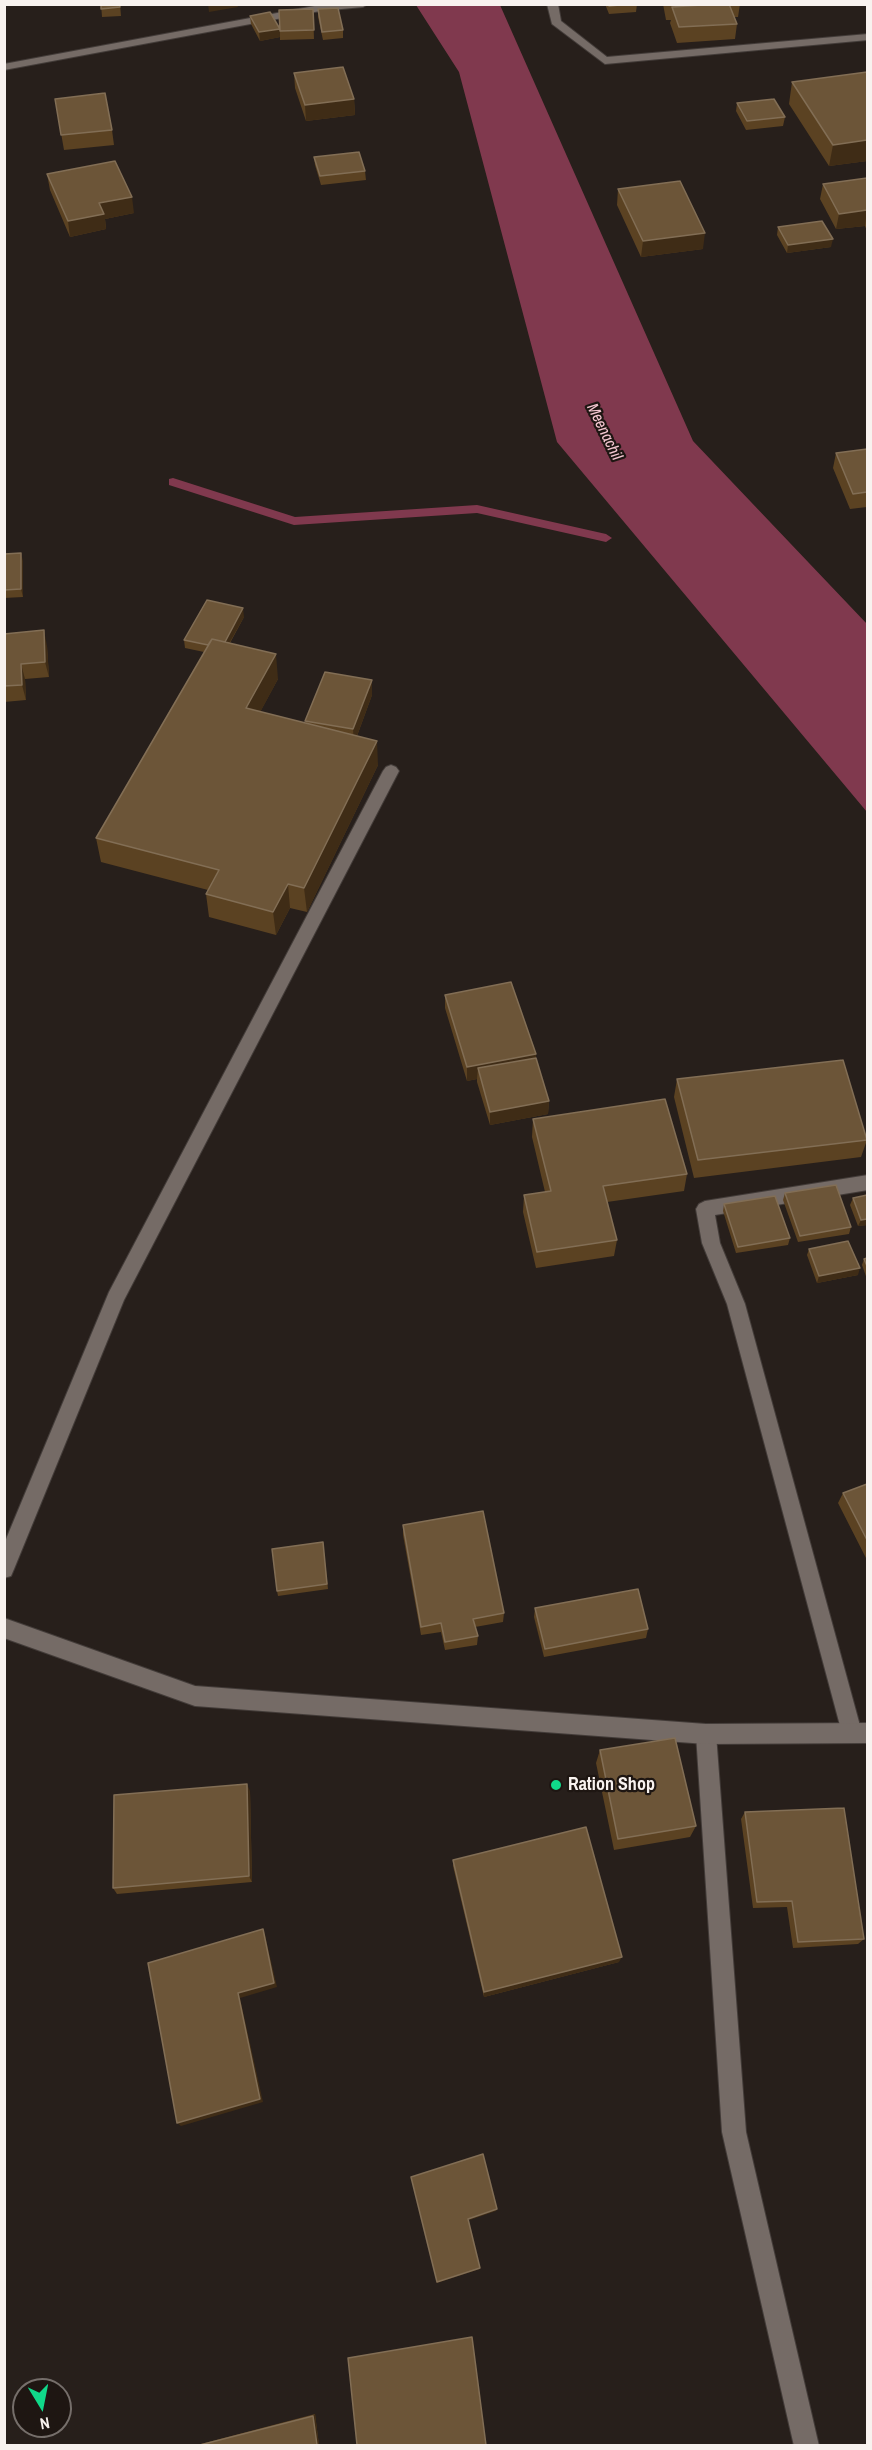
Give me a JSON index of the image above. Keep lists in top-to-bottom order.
{
  "water": ["Meenachil"],
  "places": ["Ration Shop"],
  "north": "bottom"
}
